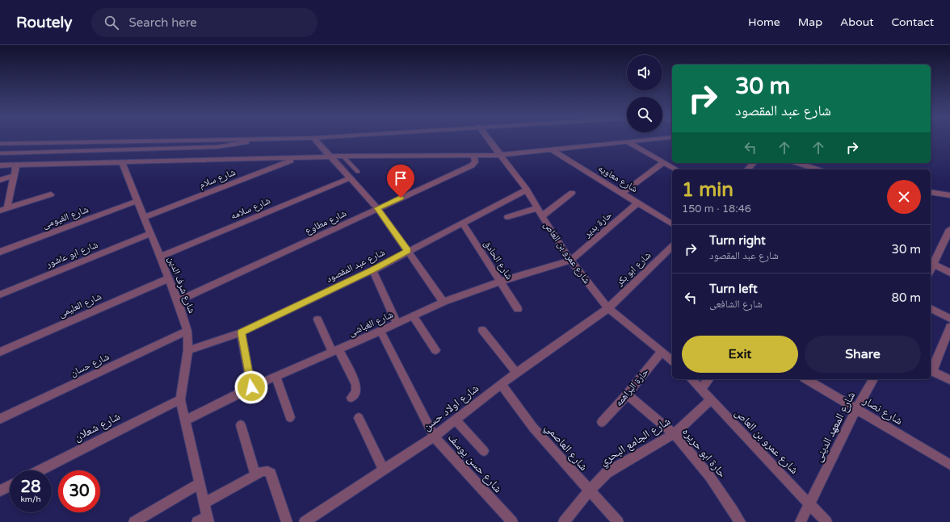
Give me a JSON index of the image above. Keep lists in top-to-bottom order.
{
  "streets": {
    "street": [
      "شارع سلام",
      "شارع معاويه",
      "شارع سلامه",
      "شارع الفيومى",
      "شارع مطاوع",
      "حارة بدير",
      "شارع عمرو بن العاص",
      "شارع ابو عاشور",
      "شارع الحادق",
      "شارع عبد المقصود",
      "شارع ابو بكر",
      "شارع شرف الدين",
      "شارع العليمى",
      "شارع الغباشى",
      "شارع حسان",
      "حارة البراهمه",
      "شارع اولاد حسن",
      "شارع نصار",
      "شارع شعلان",
      "شارع المعهد الدينى",
      "شارع الجامع البحري",
      "شارع العاصمي",
      "حارة ابو حريره",
      "شارع حسن يوسف"
    ]
  },
  "crossings": [
    ["شارع سلام", "شارع شرف الدين"],
    ["شارع معاويه", "حارة بدير"],
    ["شارع سلامه", "شارع شرف الدين"],
    ["شارع الفيومى", "شارع شرف الدين"],
    ["شارع مطاوع", "شارع شرف الدين"],
    ["حارة بدير", "شارع عمرو بن العاص"],
    ["حارة بدير", "شارع الغباشى"],
    ["شارع عمرو بن العاص", "شارع عبد المقصود"],
    ["شارع عمرو بن العاص", "شارع ابو بكر"],
    ["شارع عمرو بن العاص", "شارع الغباشى"],
    ["شارع عمرو بن العاص", "حارة البراهمه"],
    ["شارع عمرو بن العاص", "شارع اولاد حسن"],
    ["شارع عمرو بن العاص", "شارع المعهد الدينى"],
    ["شارع عمرو بن العاص", "شارع الجامع البحري"],
    ["شارع ابو عاشور", "شارع شرف الدين"],
    ["شارع الحادق", "شارع عبد المقصود"],
    ["شارع الحادق", "شارع الغباشى"],
    ["شارع عبد المقصود", "شارع شرف الدين"],
    ["شارع ابو بكر", "شارع اولاد حسن"],
    ["شارع شرف الدين", "شارع العليمى"],
    ["شارع شرف الدين", "شارع الغباشى"],
    ["شارع شرف الدين", "شارع حسان"],
    ["شارع شرف الدين", "شارع شعلان"],
    ["شارع الغباشى", "شارع حسن يوسف"],
    ["حارة البراهمه", "حارة ابو حريره"],
    ["شارع اولاد حسن", "شارع العاصمي"],
    ["شارع اولاد حسن", "شارع حسن يوسف"],
    ["شارع نصار", "شارع المعهد الدينى"],
    ["شارع الجامع البحري", "شارع العاصمي"],
    ["شارع الجامع البحري", "حارة ابو حريره"]
  ],
  "page": {
    "header": "Routely",
    "search": "Search here",
    "nav": [
      "Home",
      "Map",
      "About",
      "Contact"
    ],
    "turn": ["30 m", "شارع عبد المقصود"],
    "heading": ["1 min", "150 m · 18:46"],
    "list": [
      {
        "name": "Turn right",
        "note": "شارع عبد المقصود",
        "value": "30 m"
      },
      {
        "name": "Turn left",
        "note": "شارع الشافعى",
        "value": "80 m"
      }
    ],
    "buttons": ["Exit", "Share"],
    "speed": "28 km/h",
    "limit": "30"
  }
}
